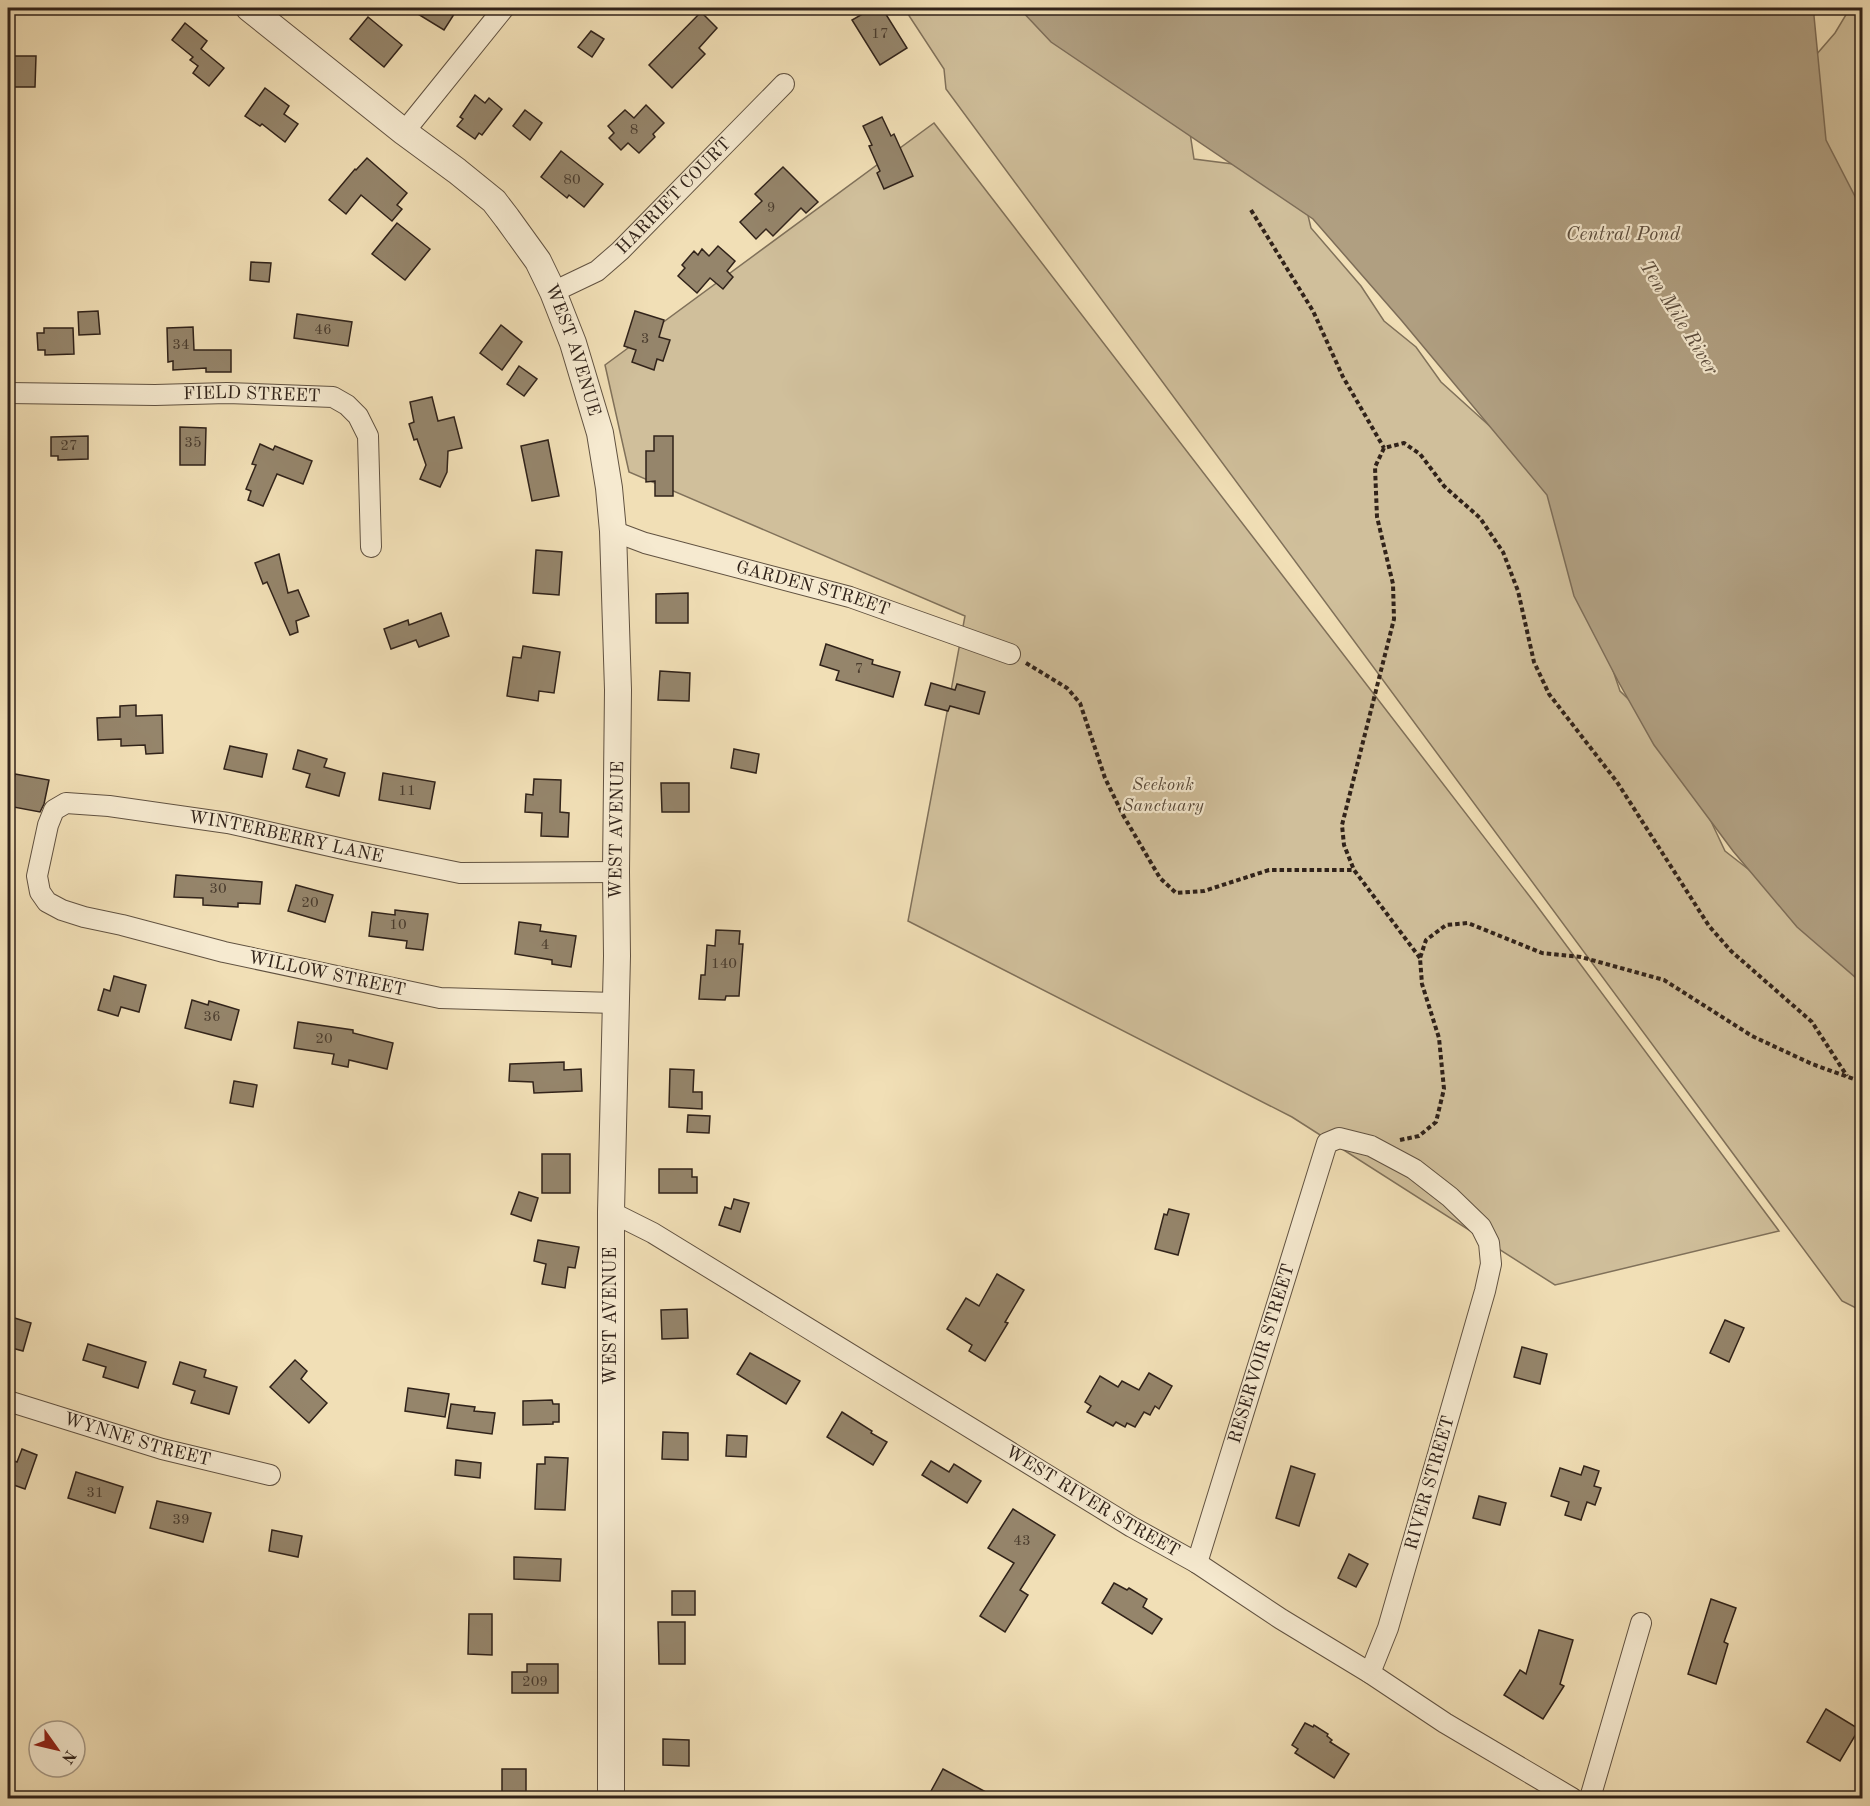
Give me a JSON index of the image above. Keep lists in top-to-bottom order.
{
  "streets": {
    "street": [
      "HARRIET COURT",
      "WEST AVENUE",
      "FIELD STREET",
      "GARDEN STREET",
      "WINTERBERRY LANE",
      "WILLOW STREET",
      "RESERVOIR STREET",
      "WYNNE STREET",
      "RIVER STREET",
      "WEST RIVER STREET"
    ]
  },
  "crossings": [
    ["HARRIET COURT", "WEST AVENUE"],
    ["WEST AVENUE", "GARDEN STREET"],
    ["WEST AVENUE", "WINTERBERRY LANE"],
    ["WEST AVENUE", "WILLOW STREET"],
    ["WEST AVENUE", "WEST RIVER STREET"],
    ["WINTERBERRY LANE", "WILLOW STREET"],
    ["RESERVOIR STREET", "RIVER STREET"],
    ["RESERVOIR STREET", "WEST RIVER STREET"],
    ["RIVER STREET", "WEST RIVER STREET"]
  ],
  "water": ["Central Pond", "Ten Mile River"],
  "parks": ["Seekonk Sanctuary"],
  "house_numbers": [
    "17",
    "8",
    "80",
    "9",
    "46",
    "3",
    "34",
    "35",
    "27",
    "7",
    "11",
    "30",
    "20",
    "10",
    "4",
    "140",
    "36",
    "20",
    "31",
    "39",
    "43",
    "209"
  ],
  "north": "bottom right"
}
